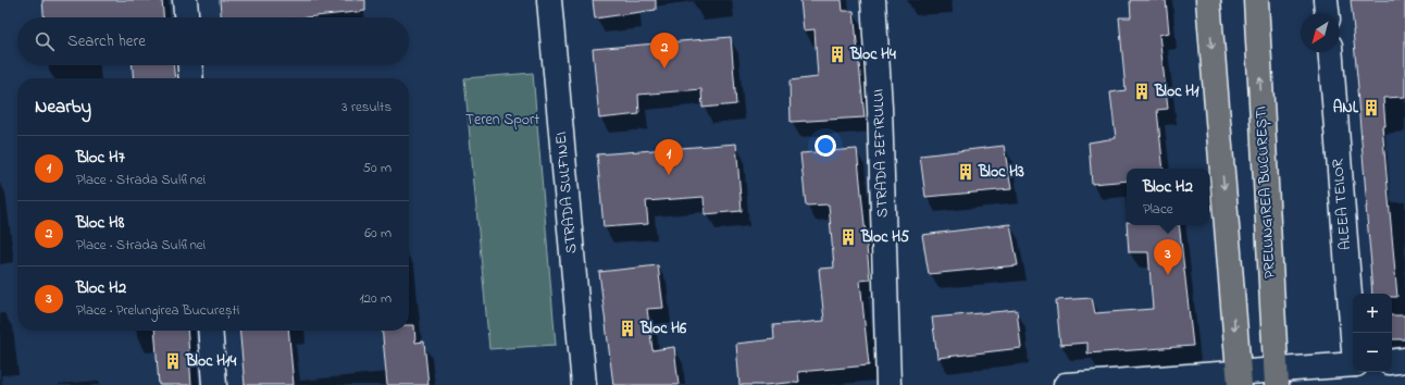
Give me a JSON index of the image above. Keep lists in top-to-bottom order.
{
  "streets": {
    "main road": ["PRELUNGIREA BUCUREȘTI"],
    "street": ["STRADA ZEFIRULUI", "STRADA SULFINEI", "ALEEA TEILOR"]
  },
  "parks": ["Teren Sport"],
  "places": {
    "building": [
      "Bloc H4",
      "Bloc H1",
      "ANL",
      "Bloc H3",
      "Bloc H5",
      "Bloc H6",
      "Bloc H14"
    ]
  },
  "north": "bottom left",
  "page": {
    "search": "Search here",
    "pins": ["2", "1", "3"],
    "heading": ["Nearby", "3 results"],
    "list": [
      {
        "mark": "1",
        "name": "Bloc H7",
        "note": "Place · Strada Sulfinei",
        "value": "50 m"
      },
      {
        "mark": "2",
        "name": "Bloc H8",
        "note": "Place · Strada Sulfinei",
        "value": "60 m"
      },
      {
        "mark": "3",
        "name": "Bloc H2",
        "note": "Place · Prelungirea București",
        "value": "120 m"
      }
    ],
    "popup": ["Bloc H2", "Place"],
    "map_buttons": ["+", "−"]
  }
}
